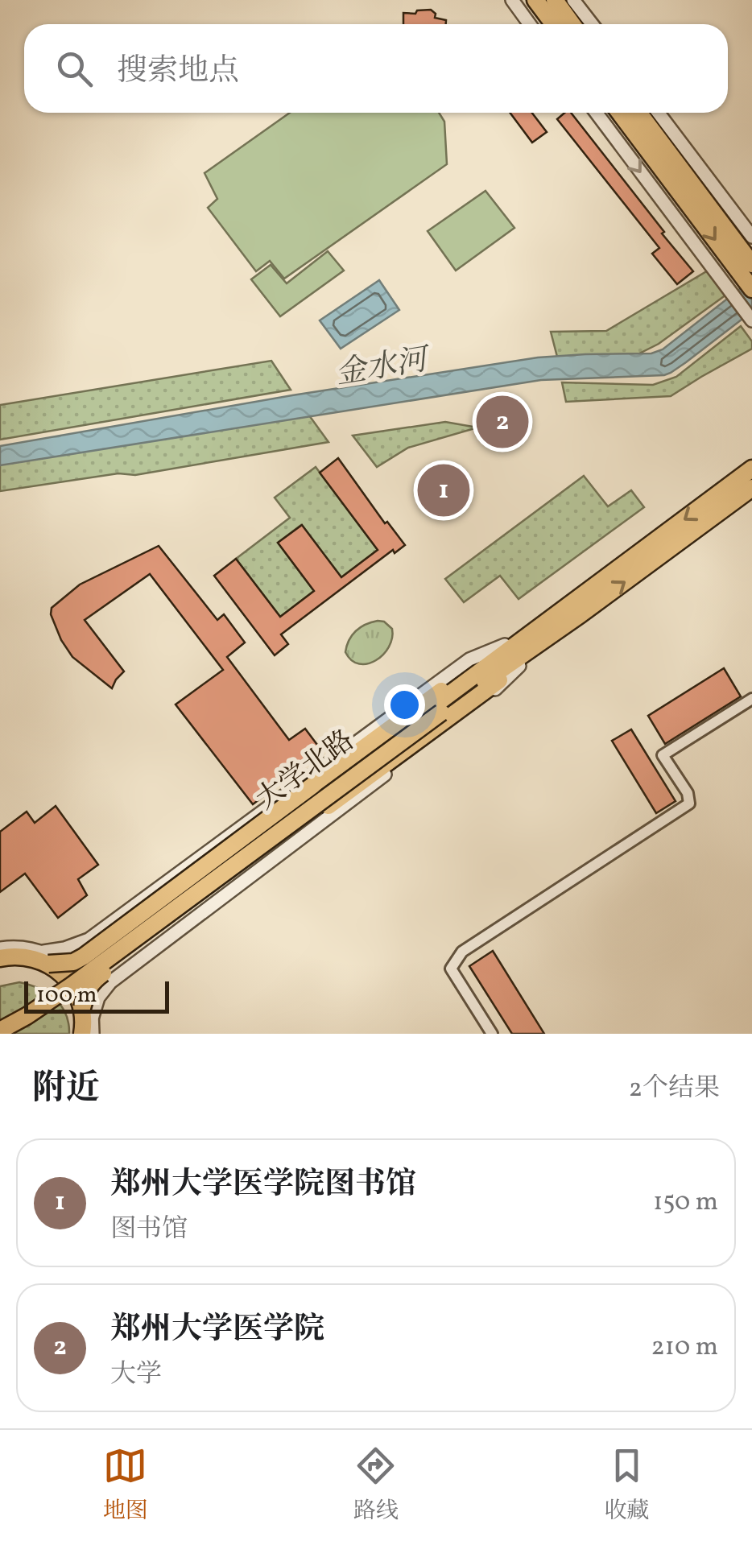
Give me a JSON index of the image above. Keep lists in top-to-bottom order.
{
  "streets": {
    "main road": ["大学北路"]
  },
  "water": ["金水河"],
  "scale_bar": "100 m",
  "page": {
    "search": "搜索地点",
    "pins": ["2", "1"],
    "scale": "100 m",
    "heading": ["附近", "2个结果"],
    "list": [
      {
        "mark": "1",
        "name": "郑州大学医学院图书馆",
        "note": "图书馆",
        "value": "150 m"
      },
      {
        "mark": "2",
        "name": "郑州大学医学院",
        "note": "大学",
        "value": "210 m"
      }
    ],
    "nav": ["地图", "路线", "收藏"]
  }
}
